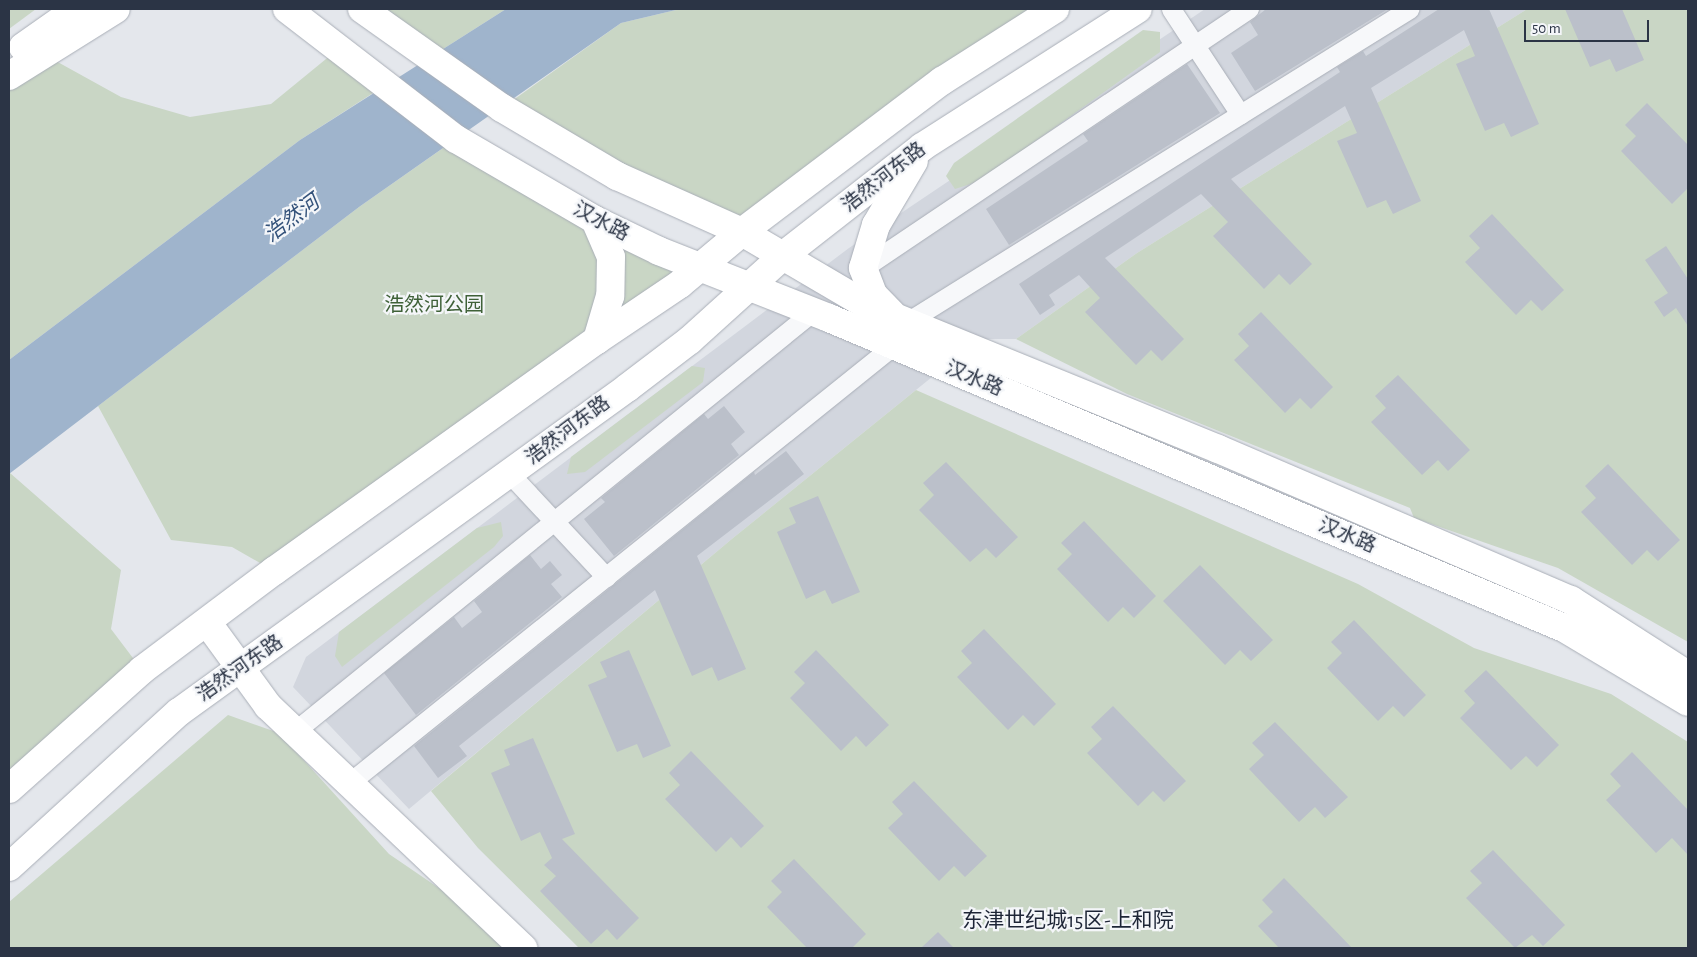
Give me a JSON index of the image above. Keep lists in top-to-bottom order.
{
  "streets": {
    "main road": ["浩然河东路", "汉水路"]
  },
  "crossings": [
    ["浩然河东路", "汉水路"]
  ],
  "districts": ["东津世纪城15区-上和院"],
  "water": ["浩然河"],
  "parks": ["浩然河公园"],
  "scale_bar": "50 m"
}
